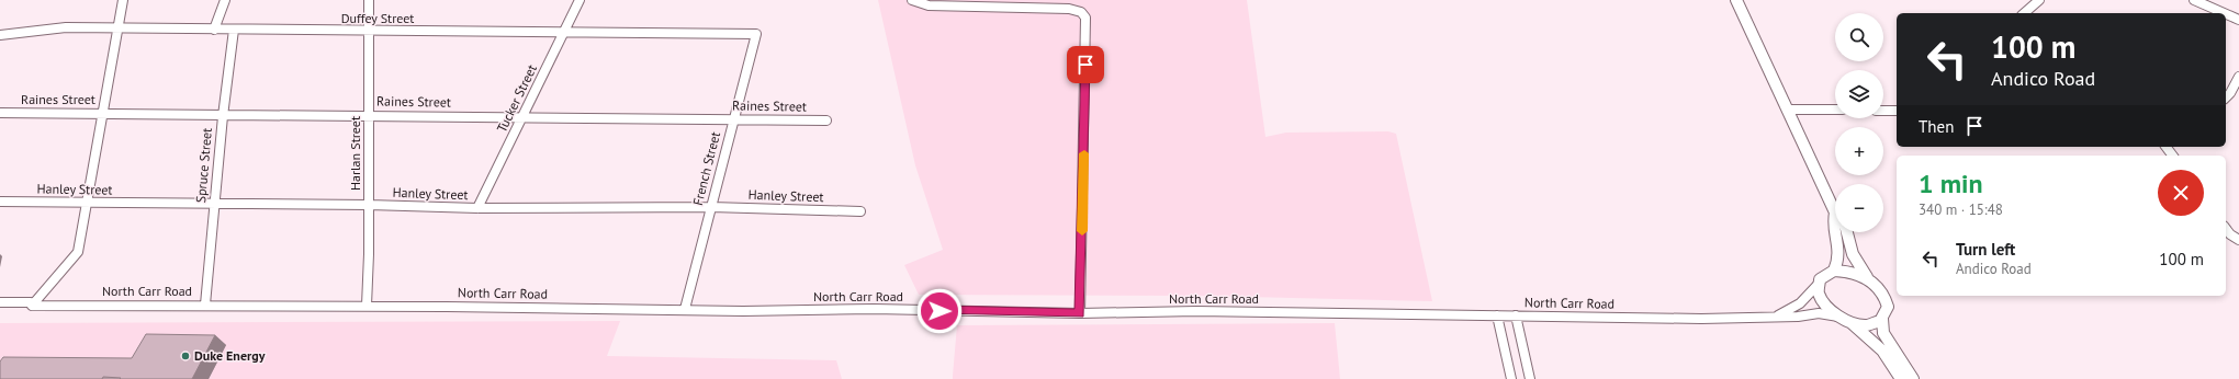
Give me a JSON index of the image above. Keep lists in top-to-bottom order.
{
  "streets": {
    "street": [
      "Duffey Street",
      "Tucker Street",
      "Raines Street",
      "Harlan Street",
      "Spruce Street",
      "French Street",
      "Hanley Street",
      "North Carr Road"
    ]
  },
  "crossings": [
    ["Duffey Street", "Tucker Street"],
    ["Duffey Street", "Harlan Street"],
    ["Duffey Street", "Spruce Street"],
    ["Duffey Street", "French Street"],
    ["Tucker Street", "Raines Street"],
    ["Tucker Street", "Hanley Street"],
    ["Raines Street", "Harlan Street"],
    ["Raines Street", "Spruce Street"],
    ["Raines Street", "French Street"],
    ["Harlan Street", "Hanley Street"],
    ["Harlan Street", "North Carr Road"],
    ["Spruce Street", "Hanley Street"],
    ["Spruce Street", "North Carr Road"],
    ["French Street", "Hanley Street"],
    ["French Street", "North Carr Road"]
  ],
  "places": ["Duke Energy"],
  "page": {
    "map_buttons": ["+", "−"],
    "turn": ["100 m", "Andico Road"],
    "then": "Then",
    "heading": ["1 min", "340 m · 15:48"],
    "list": [
      {
        "name": "Turn left",
        "note": "Andico Road",
        "value": "100 m"
      }
    ]
  }
}
